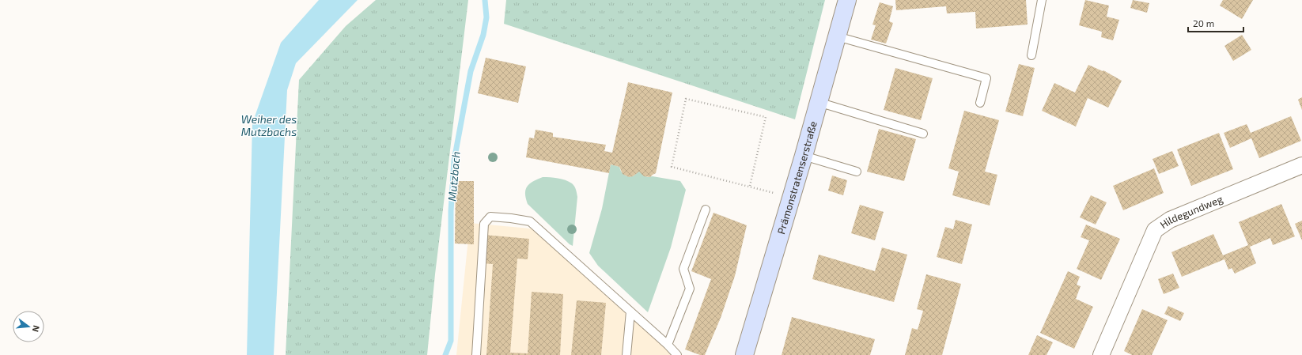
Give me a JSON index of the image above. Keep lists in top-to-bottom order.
{
  "streets": {
    "main road": ["Prämonstratenserstraße"],
    "street": ["Hildegundweg"]
  },
  "water": ["Weiher des Mutzbachs", "Mutzbach"],
  "scale_bar": "20 m",
  "north": "right"
}
